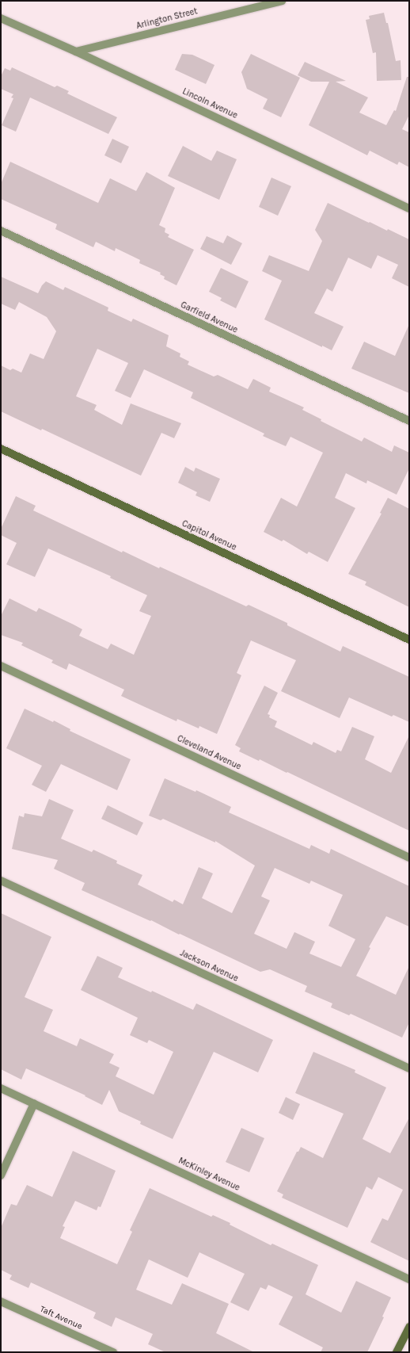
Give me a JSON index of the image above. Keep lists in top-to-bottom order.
{
  "streets": {
    "main road": ["Capitol Avenue"],
    "street": [
      "Arlington Street",
      "Lincoln Avenue",
      "Garfield Avenue",
      "Cleveland Avenue",
      "Jackson Avenue",
      "McKinley Avenue",
      "Taft Avenue"
    ]
  },
  "crossings": [
    ["Arlington Street", "Lincoln Avenue"]
  ]
}
